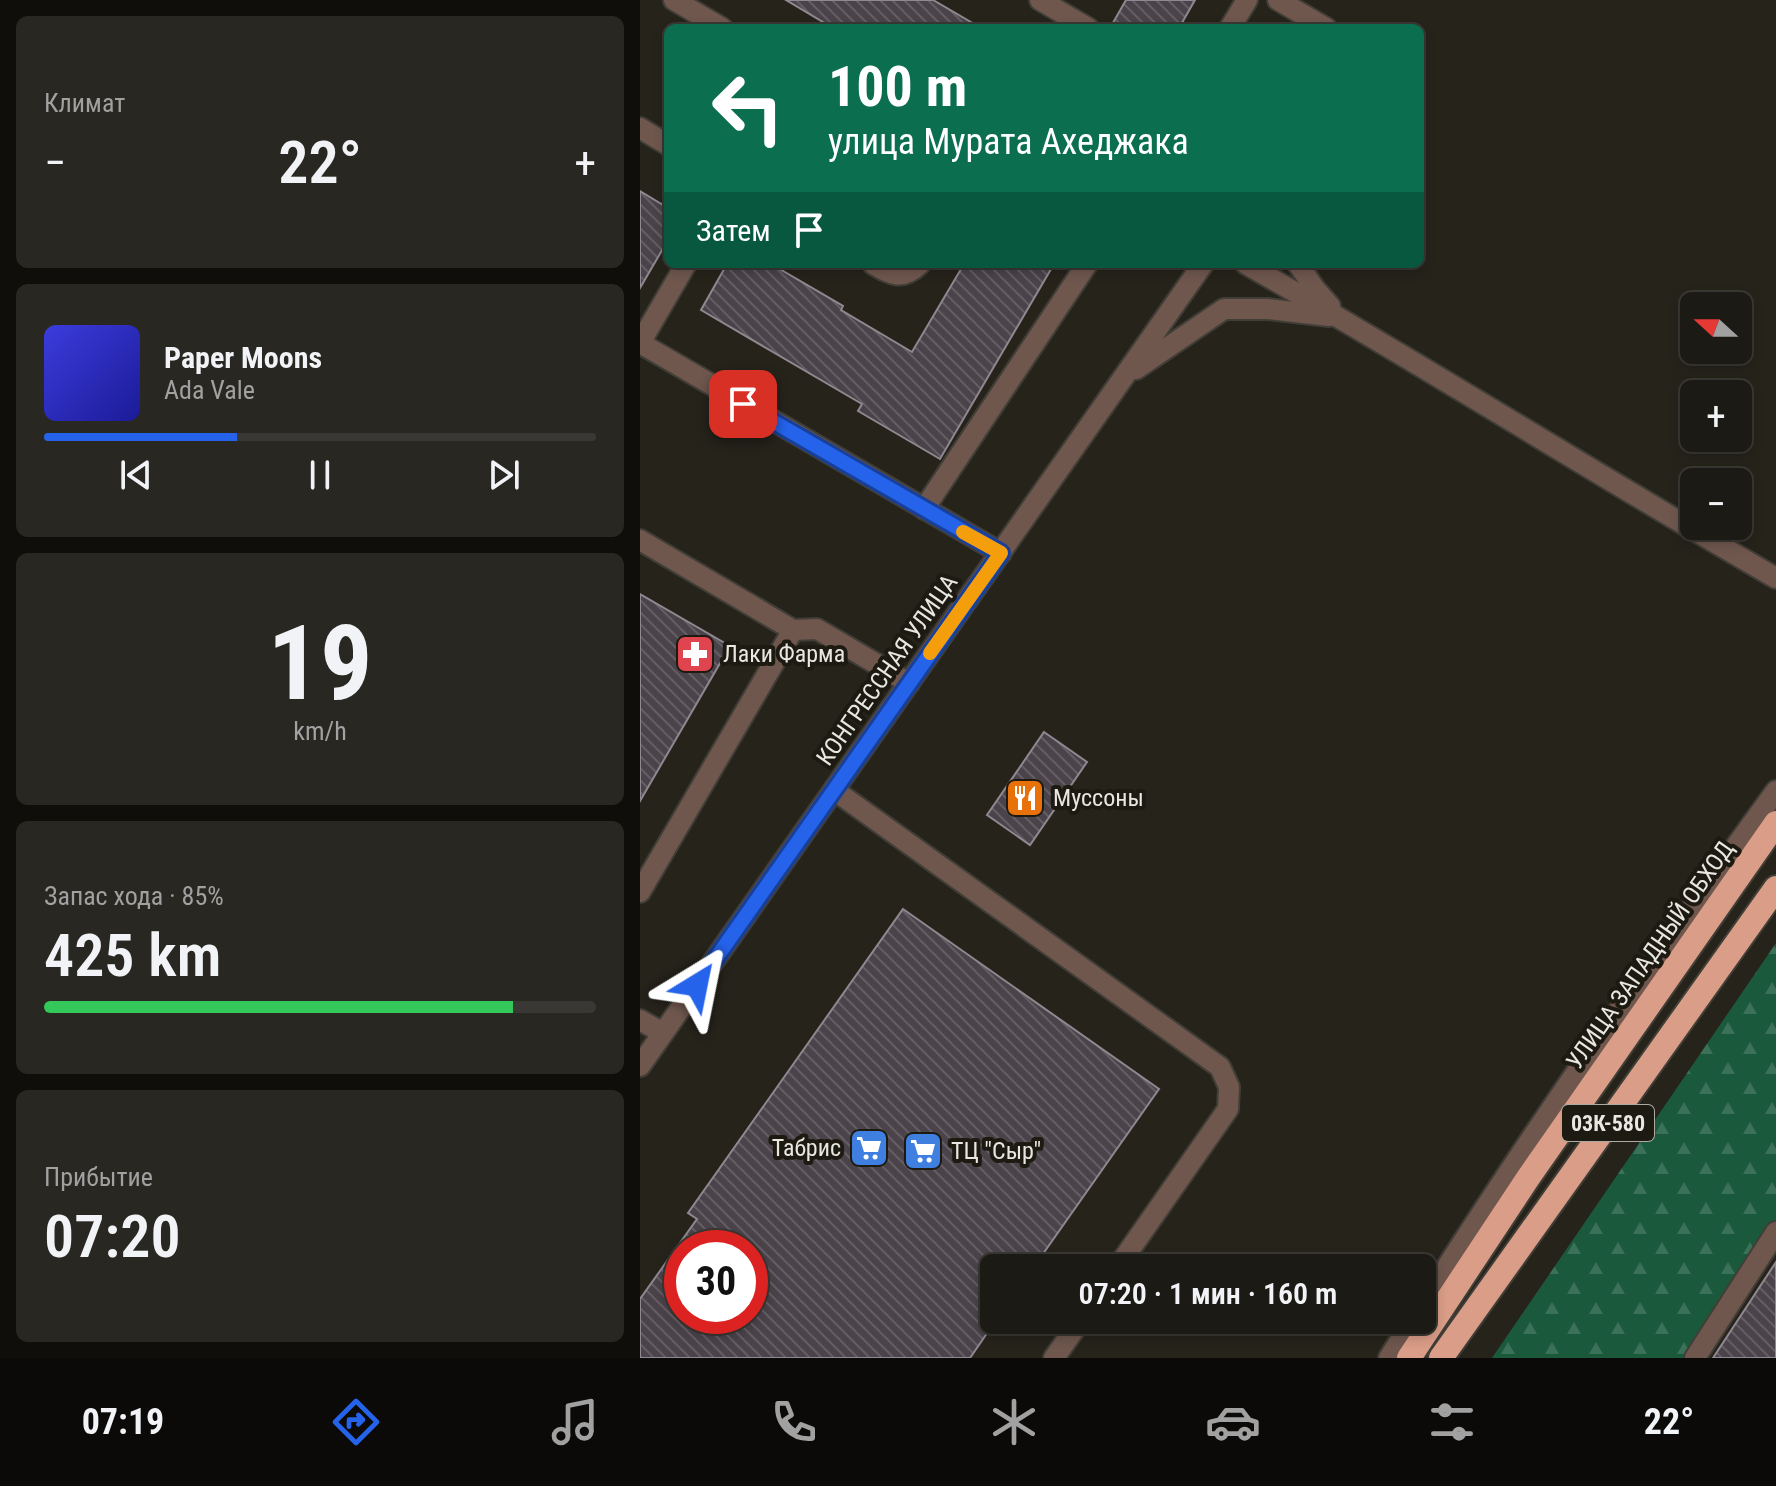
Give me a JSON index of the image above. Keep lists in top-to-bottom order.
{
  "streets": {
    "highway": ["УЛИЦА ЗАПАДНЫЙ ОБХОД", "03К-580"],
    "street": ["КОНГРЕССНАЯ УЛИЦА"]
  },
  "places": {
    "pharmacy": ["Лаки Фарма"],
    "restaurant": ["Муссоны"],
    "supermarket": ["Табрис", "ТЦ \"Сыр\""]
  },
  "north": "left",
  "page": {
    "tile": [
      "Климат",
      ["19", "km/h"],
      ["Запас хода · 85%", "425 km"],
      ["Прибытие", "07:20"]
    ],
    "turn": ["100 m", "улица Мурата Ахеджака"],
    "heat": ["−", "22°", "+"],
    "then": "Затем",
    "map_buttons": ["+", "−"],
    "song": ["Paper Moons", "Ada Vale"],
    "limit": "30",
    "trip": "07:20 · 1 мин · 160 m",
    "tabs": ["07:19", "22°"]
  }
}
